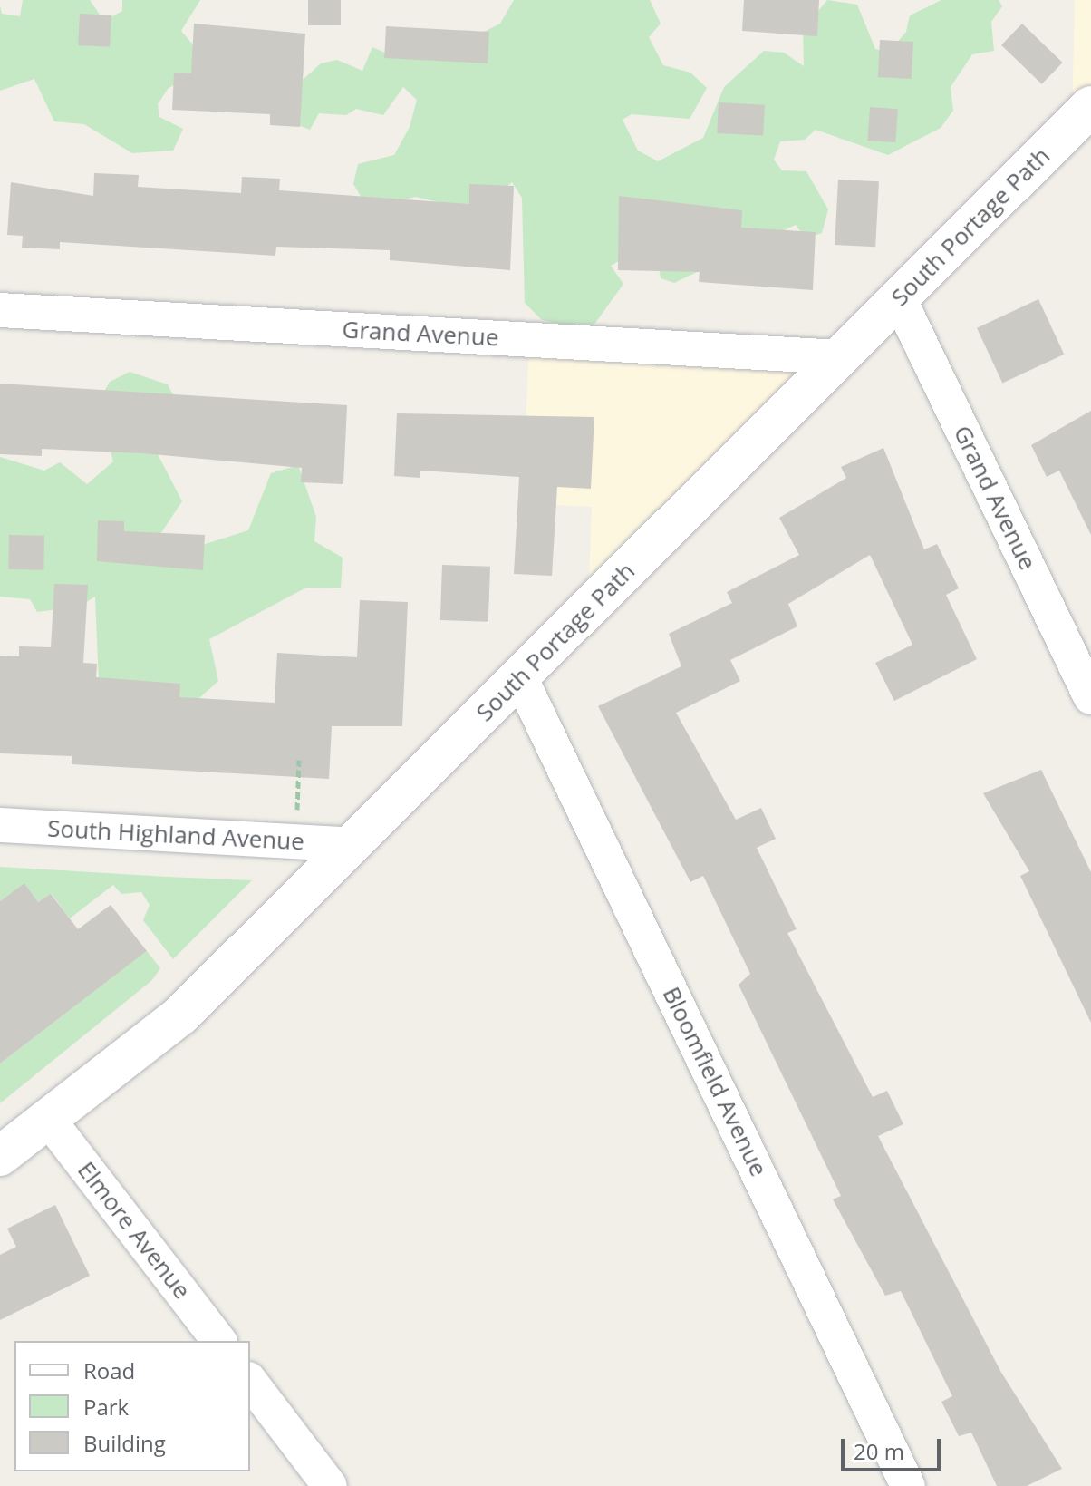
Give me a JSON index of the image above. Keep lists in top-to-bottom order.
{
  "streets": {
    "main road": ["South Portage Path"],
    "street": [
      "Grand Avenue",
      "South Highland Avenue",
      "Bloomfield Avenue",
      "Elmore Avenue"
    ]
  },
  "crossings": [
    ["South Portage Path", "Grand Avenue"],
    ["South Portage Path", "South Highland Avenue"],
    ["South Portage Path", "Bloomfield Avenue"],
    ["South Portage Path", "Elmore Avenue"]
  ],
  "legend": ["Road", "Park", "Building"],
  "scale_bar": "20 m"
}
